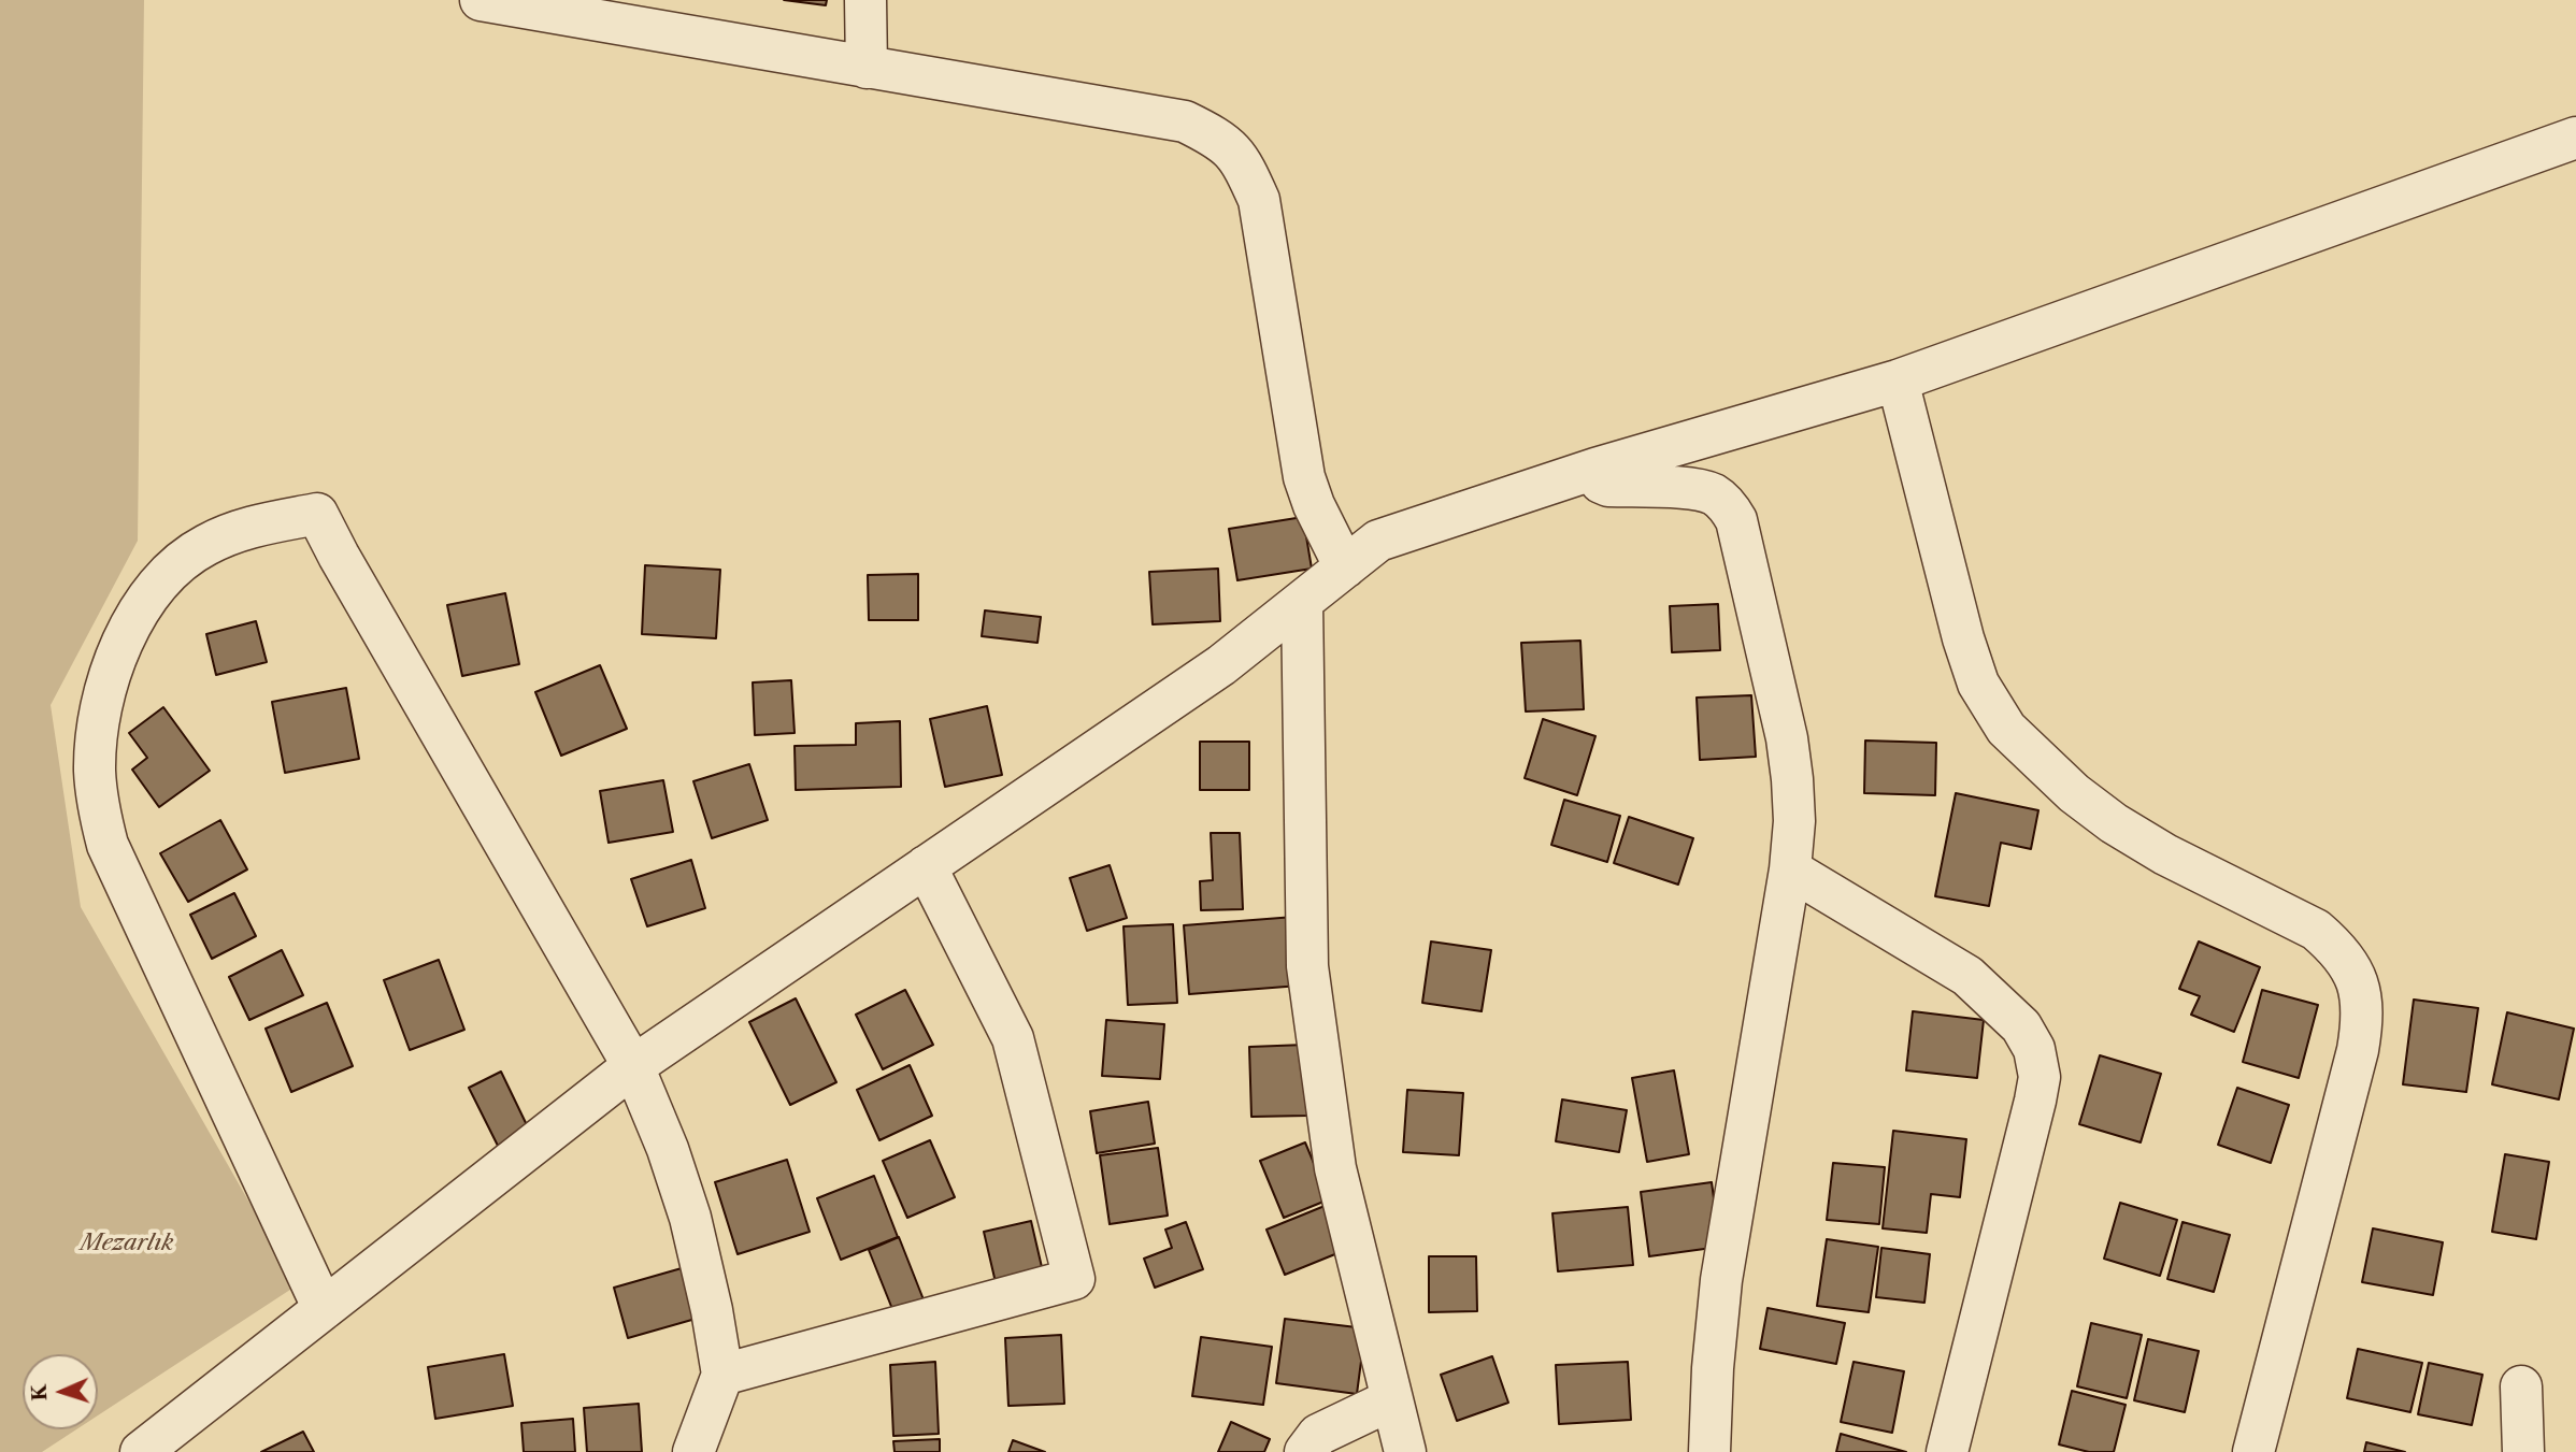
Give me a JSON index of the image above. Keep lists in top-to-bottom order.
{
  "parks": ["Mezarlık"],
  "north": "left"
}
